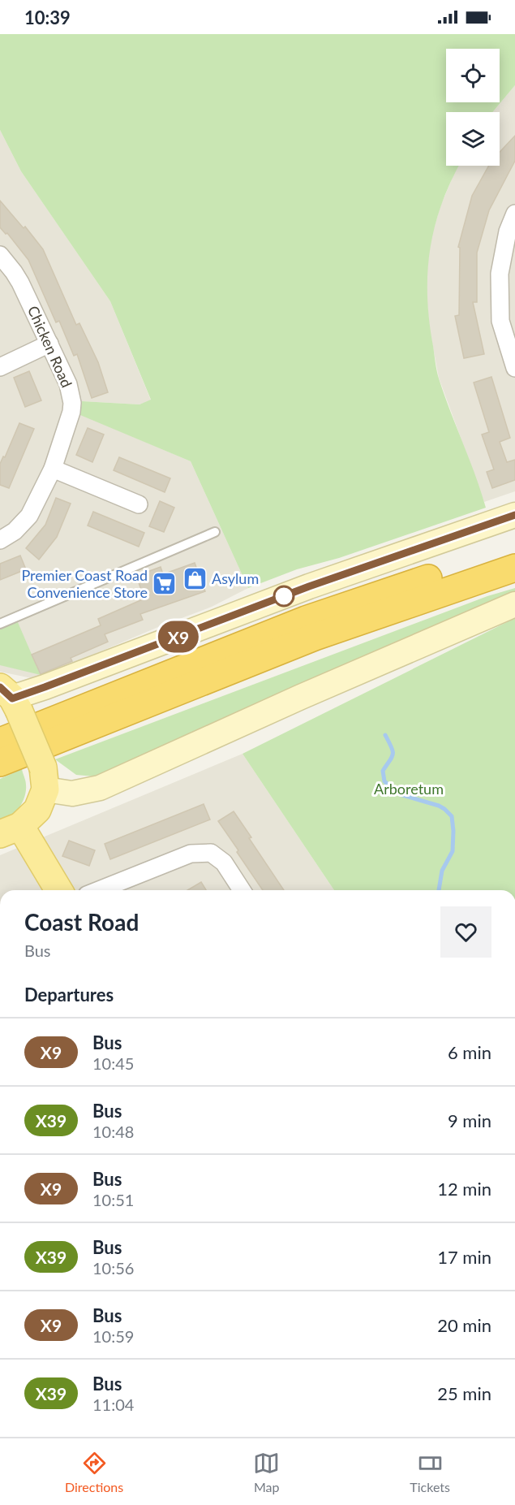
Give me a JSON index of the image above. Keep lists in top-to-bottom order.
{
  "streets": {
    "street": ["Chicken Road"]
  },
  "parks": ["Arboretum"],
  "places": {
    "shop": ["Asylum"],
    "supermarket": ["Premier Coast Road Convenience Store"]
  },
  "lines": ["bus line X9"],
  "page": {
    "status": "10:39",
    "on_map": "X9",
    "heading": [
      ["Coast Road", "Bus"],
      "Departures"
    ],
    "list": [
      {
        "mark": "X9",
        "name": "Bus",
        "note": "10:45",
        "value": "6 min"
      },
      {
        "mark": "X39",
        "name": "Bus",
        "note": "10:48",
        "value": "9 min"
      },
      {
        "mark": "X9",
        "name": "Bus",
        "note": "10:51",
        "value": "12 min"
      },
      {
        "mark": "X39",
        "name": "Bus",
        "note": "10:56",
        "value": "17 min"
      },
      {
        "mark": "X9",
        "name": "Bus",
        "note": "10:59",
        "value": "20 min"
      },
      {
        "mark": "X39",
        "name": "Bus",
        "note": "11:04",
        "value": "25 min"
      }
    ],
    "tabs": ["Directions", "Map", "Tickets"]
  }
}
